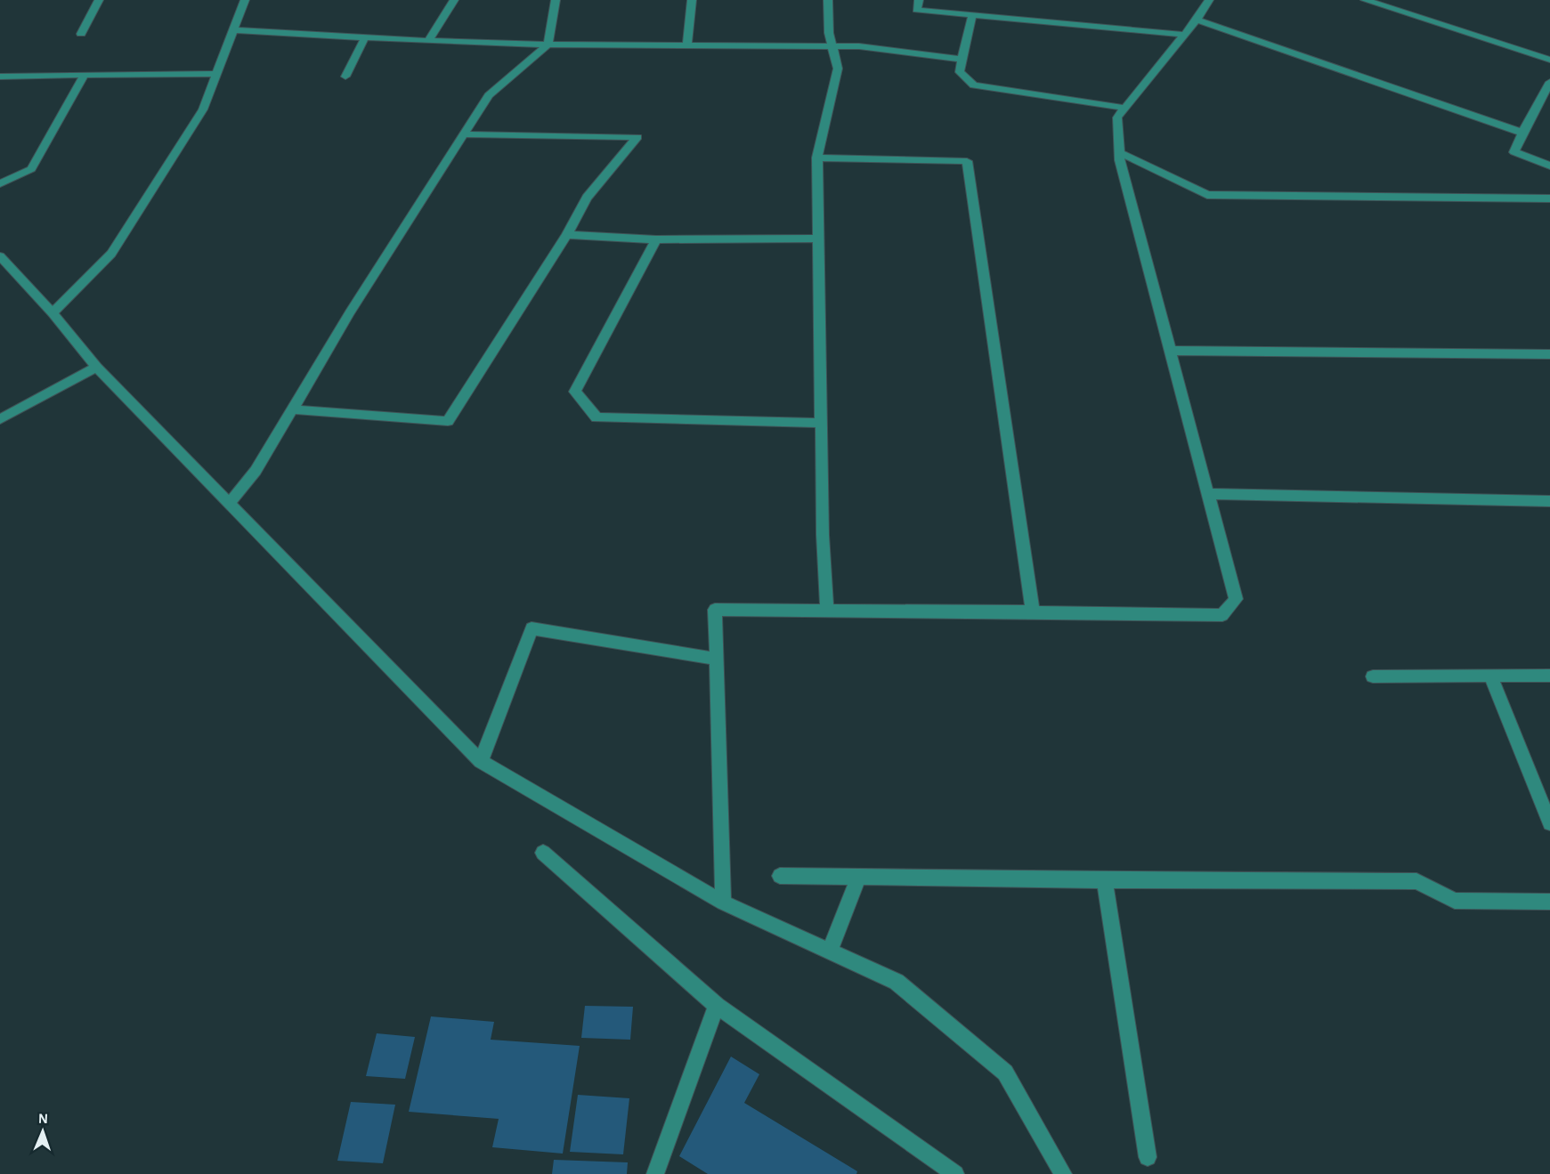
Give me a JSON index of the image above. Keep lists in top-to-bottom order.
{
  "north": "top"
}
